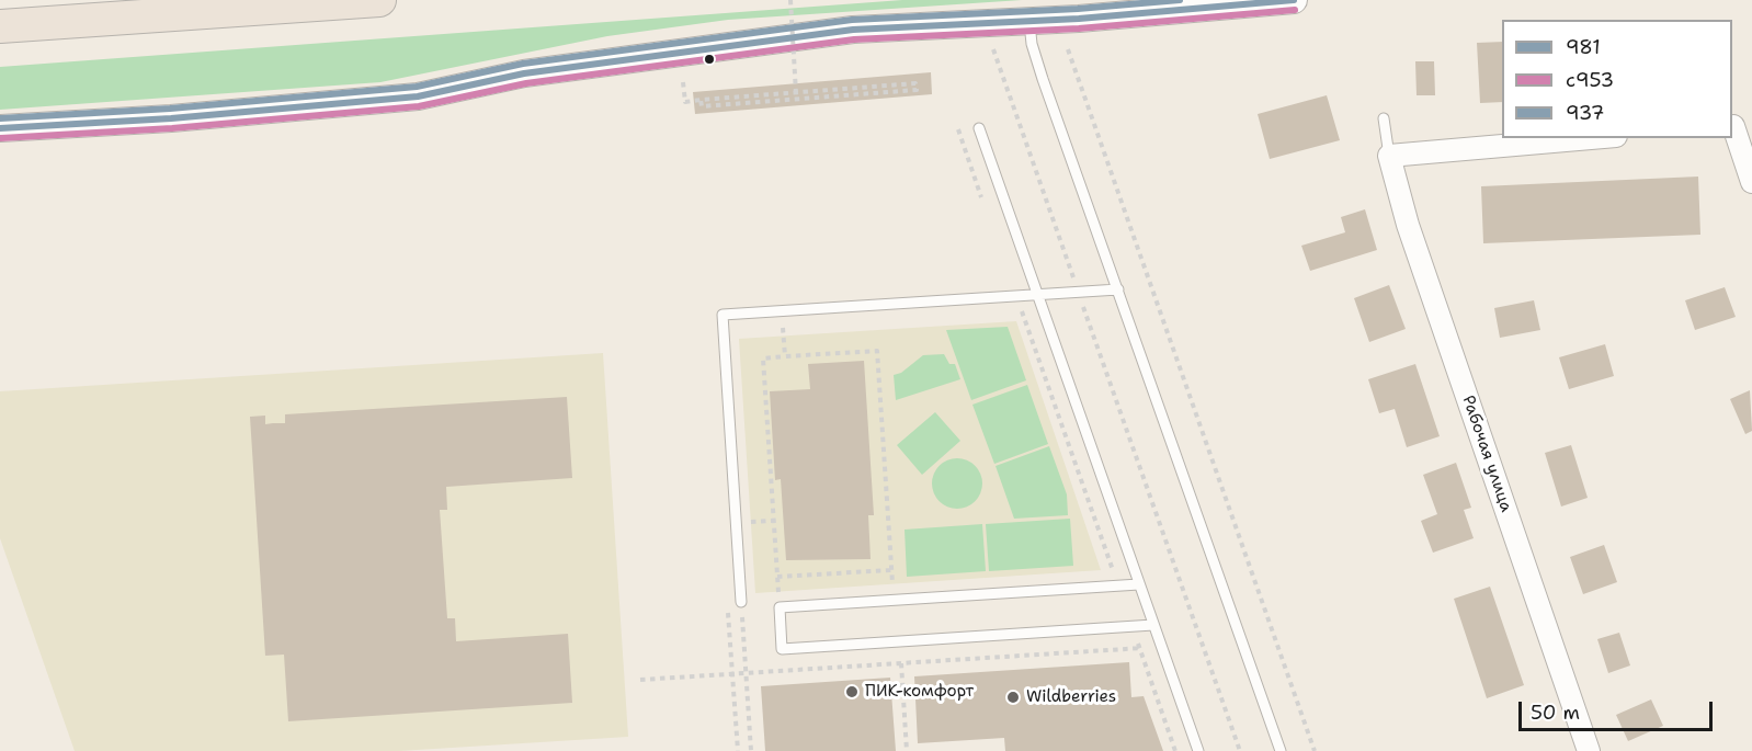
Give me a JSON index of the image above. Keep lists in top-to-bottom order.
{
  "streets": {
    "street": ["Рабочая улица"]
  },
  "places": ["ПИК-комфорт", "Wildberries"],
  "lines": ["transit line 981", "transit line 937", "transit line с953"],
  "legend": ["981", "с953", "937"],
  "scale_bar": "50 m"
}
